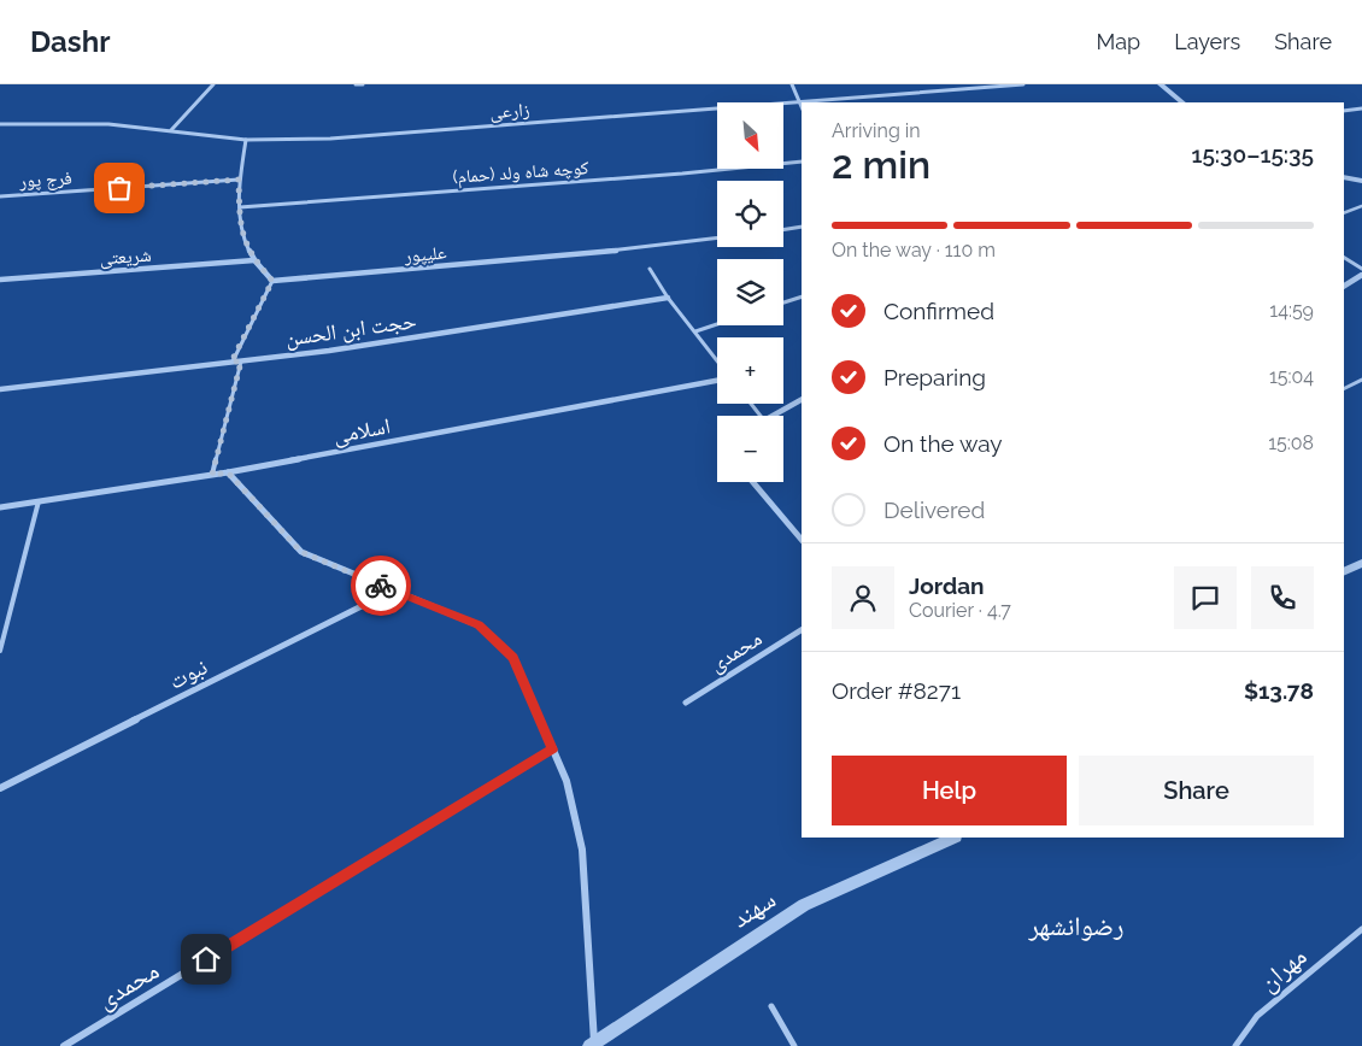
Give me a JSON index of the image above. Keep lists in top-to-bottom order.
{
  "streets": {
    "street": [
      "زارعی",
      "کوچه شاه ولد (حمام)",
      "فرج پور",
      "علیپور",
      "شریعتی",
      "حجت ابن الحسن",
      "اسلامی",
      "محمدی",
      "نبوت",
      "سهند"
    ],
    "lane": ["مهران"]
  },
  "districts": ["رضوانشهر"],
  "north": "bottom right",
  "page": {
    "header": "Dashr",
    "nav": ["Map", "Layers", "Share"],
    "map_buttons": ["+", "−"],
    "heading": ["2 min", "Arriving in", "15:30–15:35"],
    "panel": [
      "Jordan",
      "Courier · 4.7",
      "Order #8271",
      "$13.78"
    ],
    "bar": "On the way · 110 m",
    "list": [
      ["Confirmed", "14:59"],
      ["Preparing", "15:04"],
      ["On the way", "15:08"],
      "Delivered"
    ],
    "buttons": ["Help", "Share"]
  }
}
